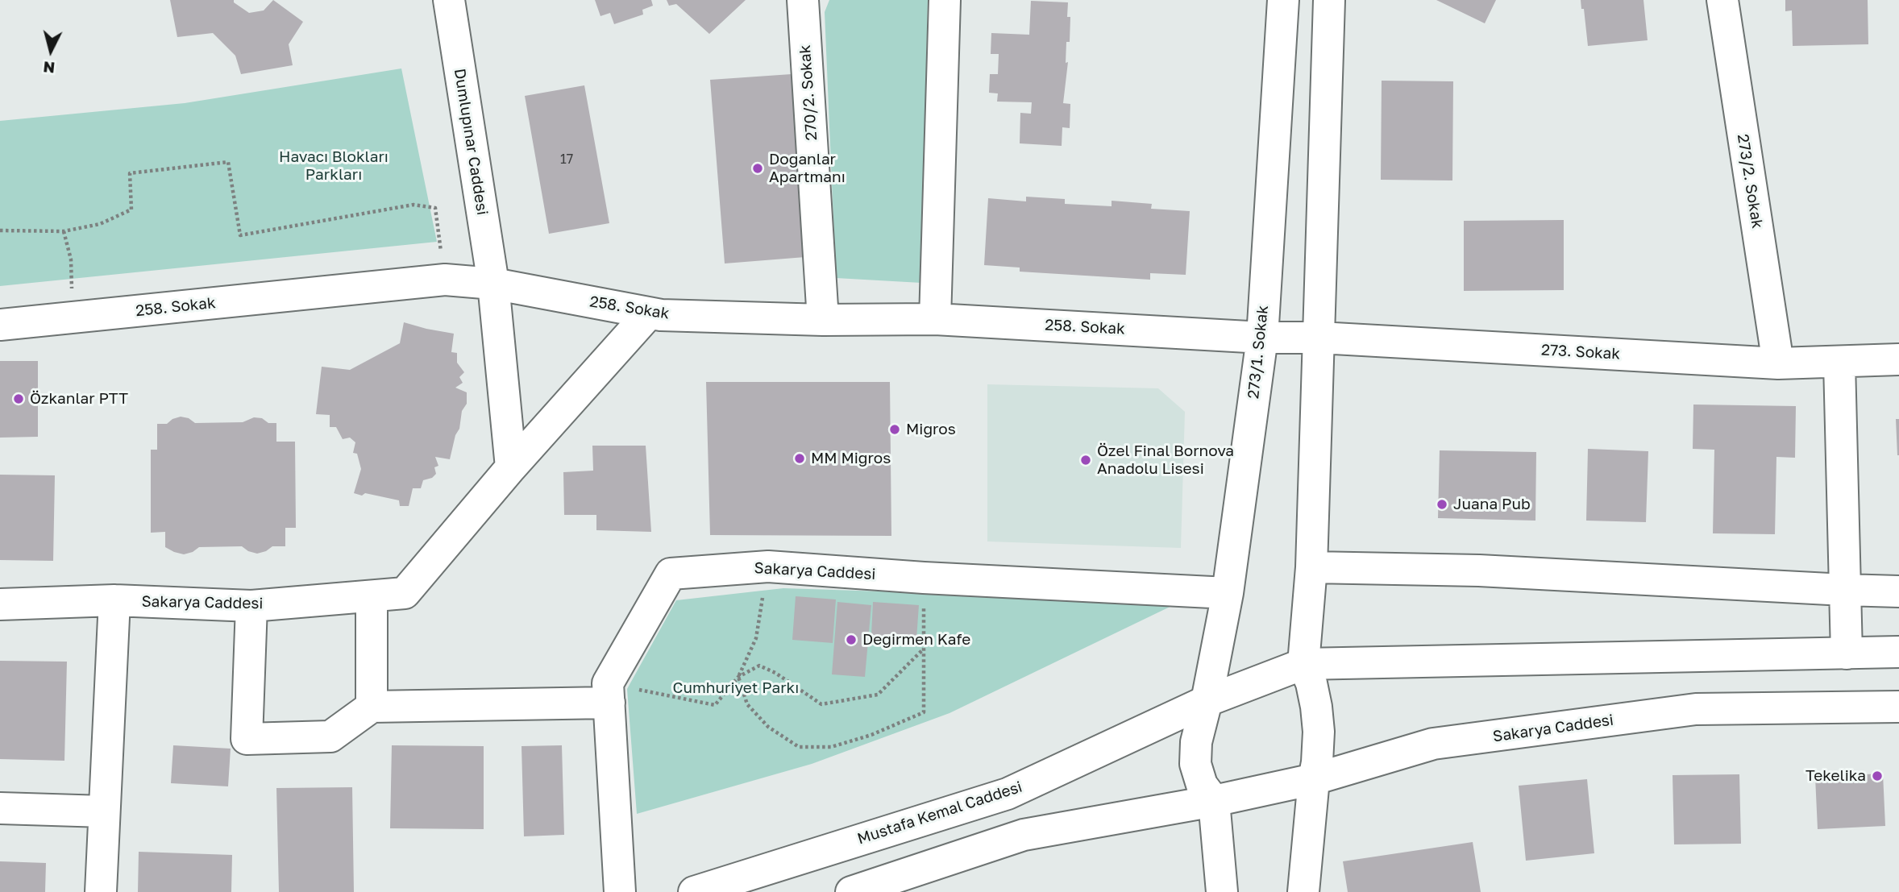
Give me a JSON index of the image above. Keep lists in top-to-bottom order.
{
  "streets": {
    "street": [
      "270/2. Sokak",
      "Dumlupınar Caddesi",
      "273/2. Sokak",
      "258. Sokak",
      "273/1. Sokak",
      "273. Sokak",
      "Sakarya Caddesi",
      "Mustafa Kemal Caddesi"
    ]
  },
  "crossings": [
    ["270/2. Sokak", "258. Sokak"],
    ["Dumlupınar Caddesi", "258. Sokak"],
    ["Dumlupınar Caddesi", "Sakarya Caddesi"],
    ["273/2. Sokak", "273. Sokak"],
    ["258. Sokak", "273/1. Sokak"],
    ["258. Sokak", "273. Sokak"],
    ["273/1. Sokak", "273. Sokak"],
    ["273/1. Sokak", "Sakarya Caddesi"],
    ["273/1. Sokak", "Mustafa Kemal Caddesi"]
  ],
  "parks": ["Havacı Blokları Parkları", "Cumhuriyet Parkı"],
  "places": [
    "Doğanlar Apartmanı",
    "Özkanlar PTT",
    "Migros",
    "MM Migros",
    "Özel Final Bornova Anadolu Lisesi",
    "Juana Pub",
    "Değirmen Kafe",
    "Tekelika"
  ],
  "house_numbers": ["17"],
  "north": "bottom"
}
